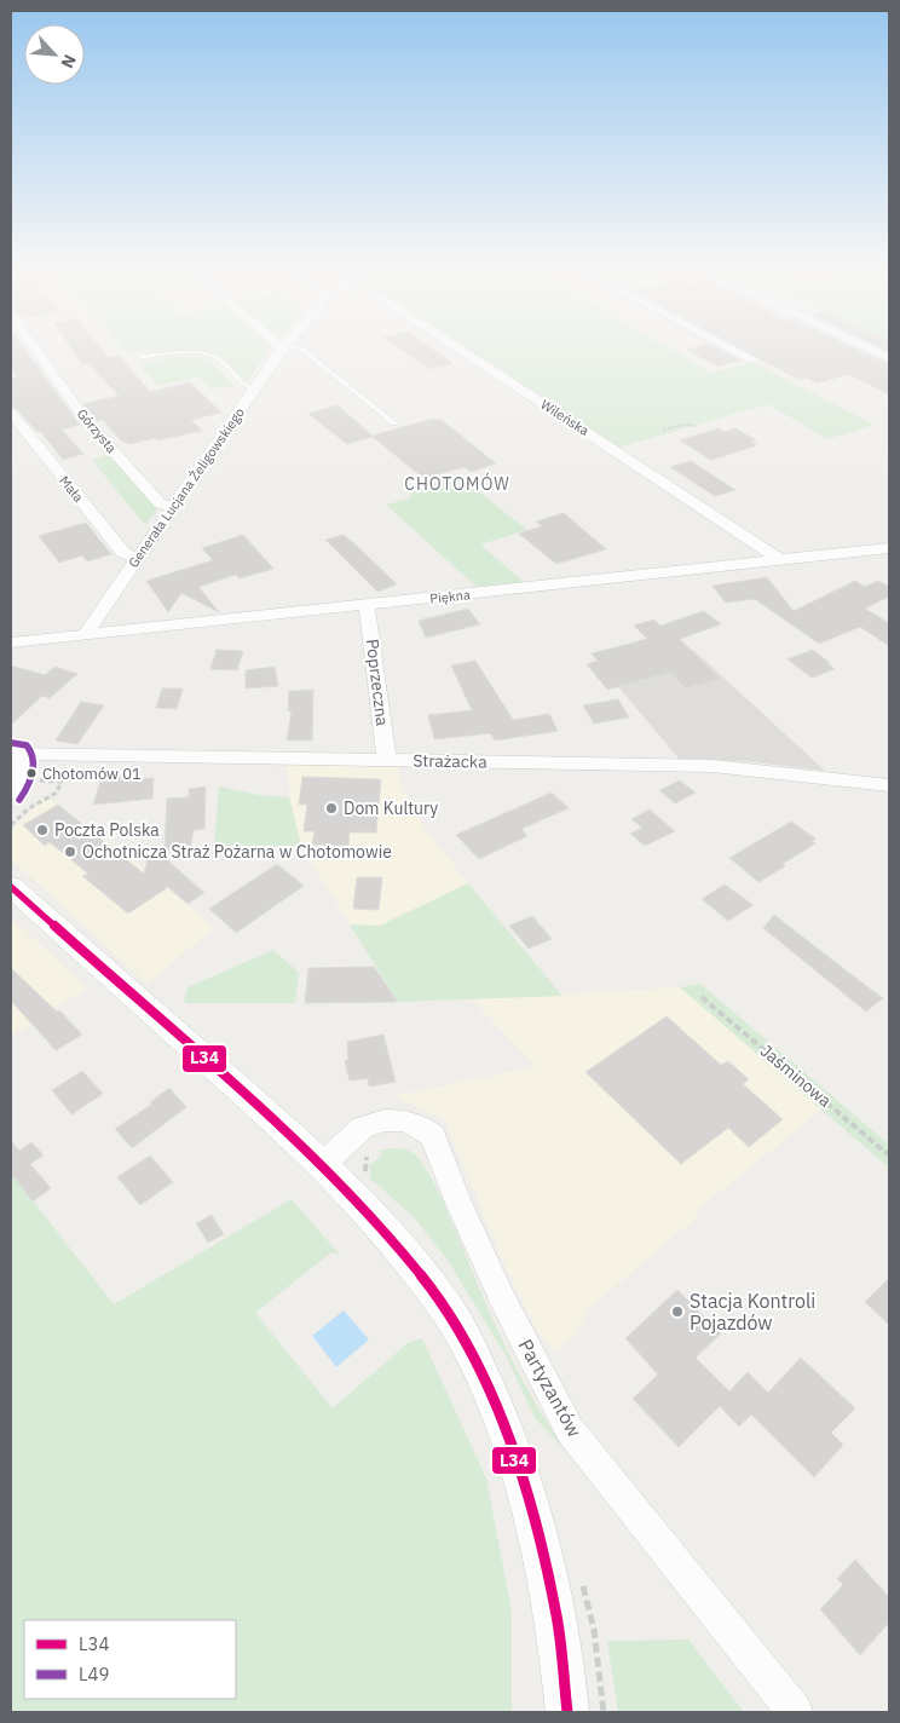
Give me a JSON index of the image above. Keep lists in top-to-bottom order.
{
  "streets": {
    "street": [
      "Wileńska",
      "Górzysta",
      "Generała Lucjana Żeligowskiego",
      "Mała",
      "Piękna",
      "Poprzeczna",
      "Strażacka",
      "Partyzantów"
    ],
    "path": ["Jaśminowa"]
  },
  "crossings": [
    ["Wileńska", "Piękna"],
    ["Górzysta", "Generała Lucjana Żeligowskiego"],
    ["Generała Lucjana Żeligowskiego", "Mała"],
    ["Generała Lucjana Żeligowskiego", "Piękna"],
    ["Piękna", "Poprzeczna"],
    ["Poprzeczna", "Strażacka"]
  ],
  "districts": ["CHOTOMÓW"],
  "places": [
    "Chotomów 01",
    "Dom Kultury",
    "Poczta Polska",
    "Ochotnicza Straż Pożarna w Chotomowie",
    "Stacja Kontroli Pojazdów"
  ],
  "lines": ["transit line L49", "transit line L34"],
  "legend": ["L34", "L49"],
  "north": "bottom right"
}
